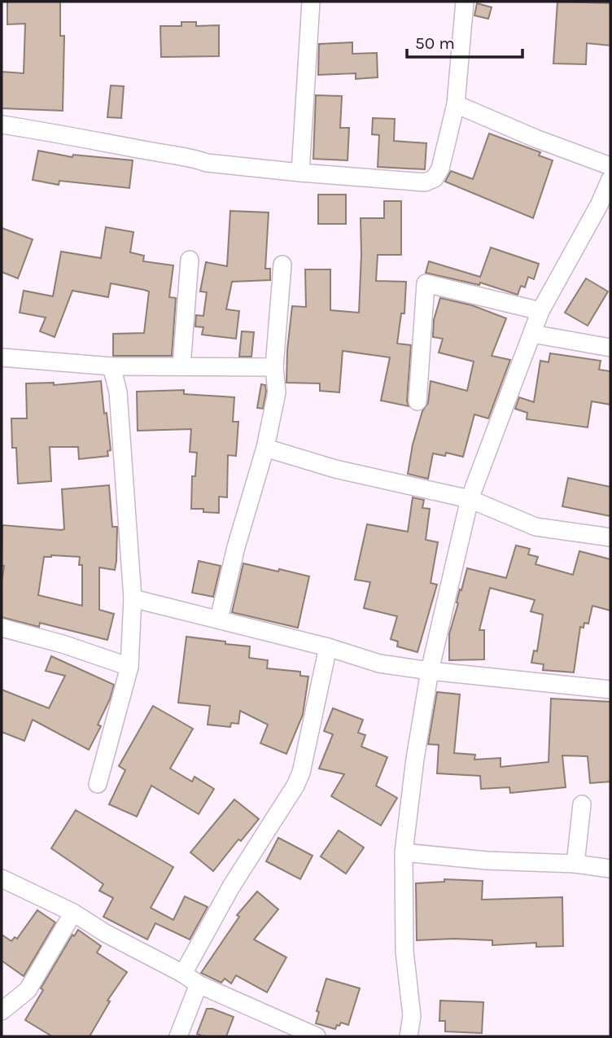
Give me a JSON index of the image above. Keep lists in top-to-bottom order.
{
  "scale_bar": "50 m"
}
